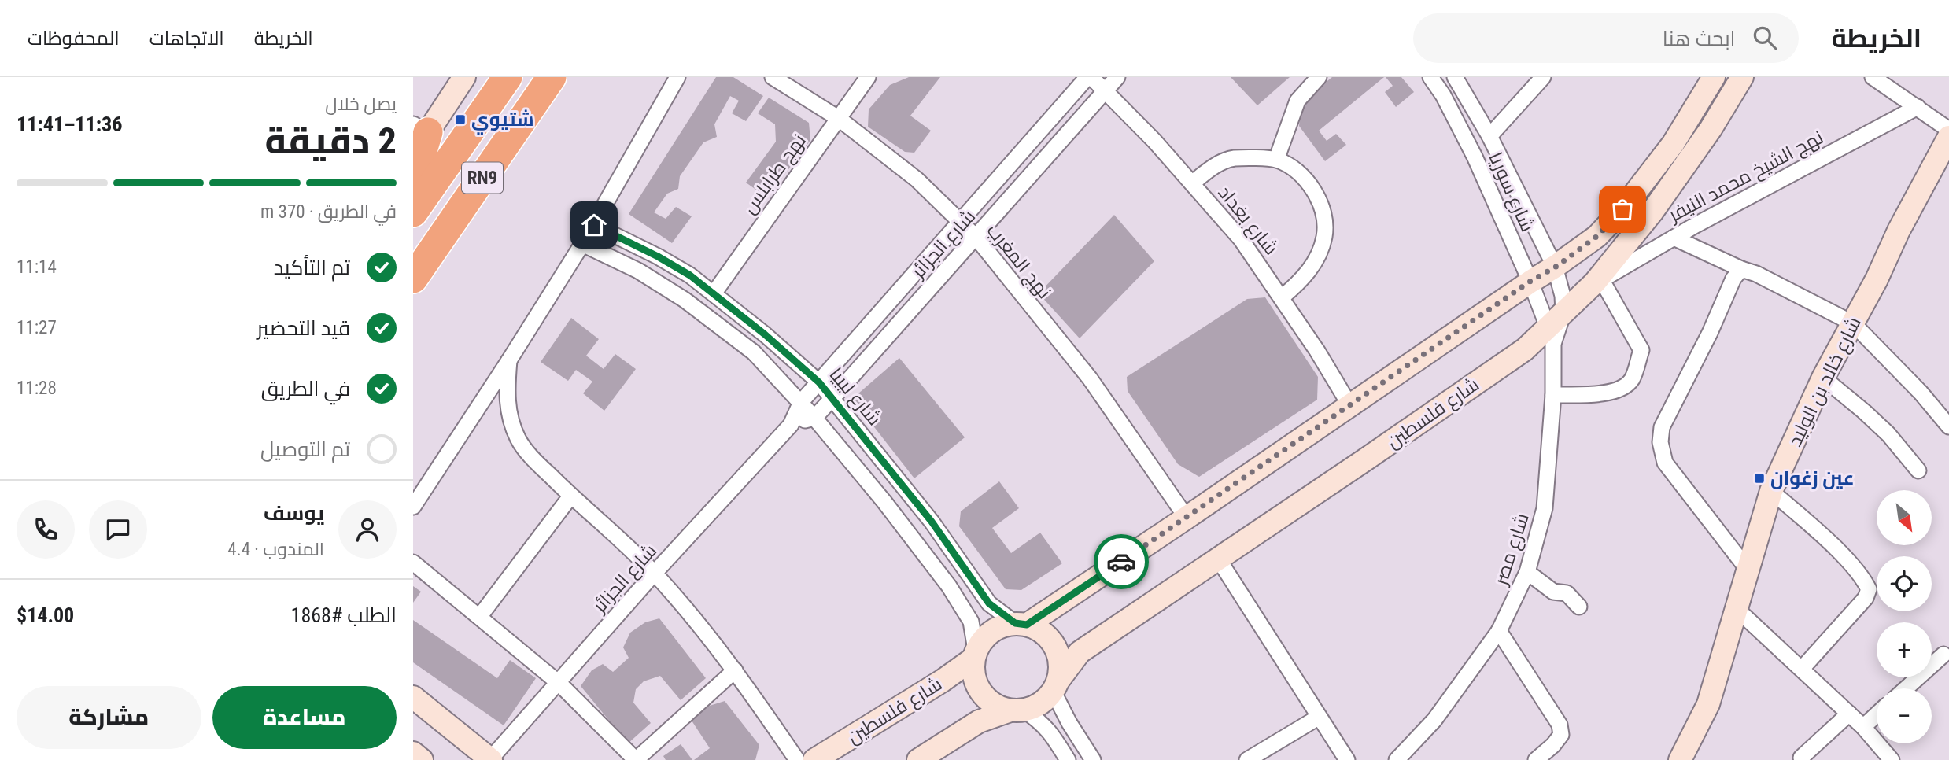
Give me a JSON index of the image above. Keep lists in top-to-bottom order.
{
  "streets": {
    "highway": ["RN9"],
    "street": [
      "نهج طرابلس",
      "نهج الشيخ محمد النيفر",
      "شارع سوريا",
      "شارع بغداد",
      "شارع الجزائر",
      "نهج المغرب",
      "شارع خالد بن الوليد",
      "شارع ليبيا",
      "شارع فلسطين",
      "شارع مصر"
    ]
  },
  "crossings": [
    ["نهج طرابلس", "نهج المغرب"],
    ["نهج طرابلس", "شارع ليبيا"],
    ["نهج الشيخ محمد النيفر", "شارع فلسطين"],
    ["شارع سوريا", "شارع فلسطين"],
    ["شارع سوريا", "شارع مصر"],
    ["شارع بغداد", "شارع الجزائر"],
    ["شارع الجزائر", "نهج المغرب"],
    ["شارع الجزائر", "شارع ليبيا"],
    ["شارع ليبيا", "شارع فلسطين"],
    ["شارع فلسطين", "شارع مصر"]
  ],
  "places": {
    "transit": ["شتيوي", "عين زغوان"]
  },
  "north": "bottom right",
  "page": {
    "header": "الخريطة",
    "search": "ابحث هنا",
    "nav": ["الخريطة", "الاتجاهات", "المحفوظات"],
    "heading": ["2 دقيقة", "يصل خلال", "11:36–11:41"],
    "panel": [
      "يوسف",
      "المندوب · 4.4",
      "الطلب #1868",
      "$14.00"
    ],
    "bar": "في الطريق · 370 m",
    "list": [
      ["تم التأكيد", "11:14"],
      ["قيد التحضير", "11:27"],
      ["في الطريق", "11:28"],
      "تم التوصيل"
    ],
    "map_buttons": ["+", "−"],
    "buttons": ["مساعدة", "مشاركة"]
  }
}
